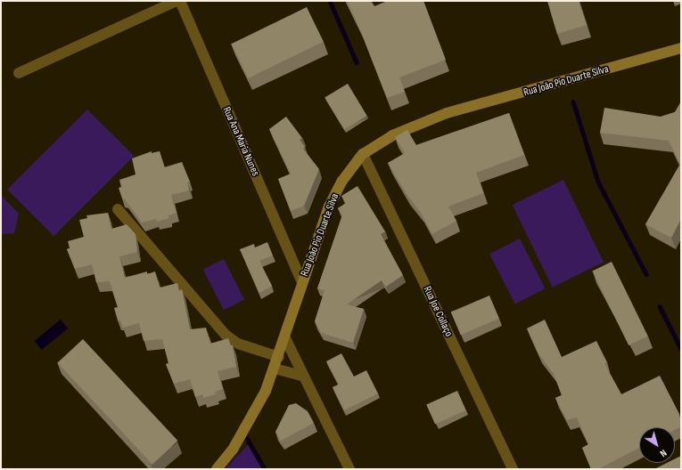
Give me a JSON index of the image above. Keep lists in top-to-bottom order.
{
  "streets": {
    "main road": ["Rua João Pio Duarte Silva"],
    "street": ["Rua Ana Maria Nunes", "Rua Joe Collaço"]
  },
  "crossings": [
    ["Rua João Pio Duarte Silva", "Rua Ana Maria Nunes"],
    ["Rua João Pio Duarte Silva", "Rua Joe Collaço"]
  ],
  "north": "bottom right"
}
